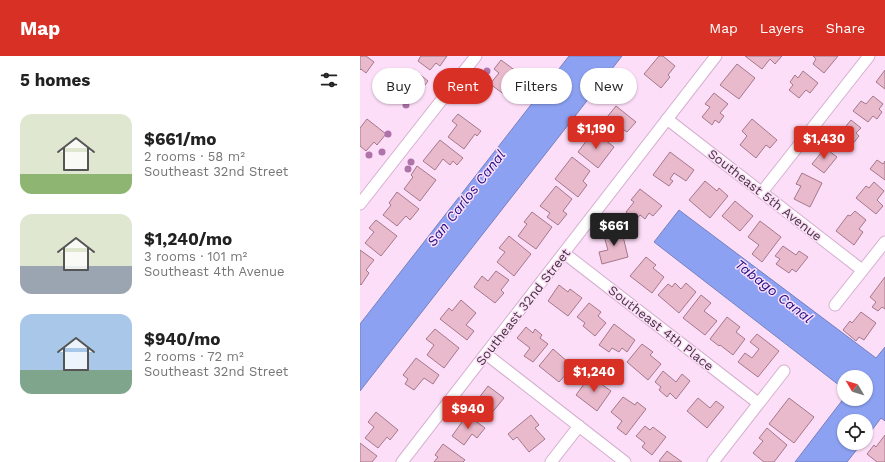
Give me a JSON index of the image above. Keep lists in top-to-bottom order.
{
  "streets": {
    "street": ["Southeast 5th Avenue", "Southeast 32nd Street", "Southeast 4th Place"]
  },
  "crossings": [
    ["Southeast 5th Avenue", "Southeast 32nd Street"],
    ["Southeast 32nd Street", "Southeast 4th Place"]
  ],
  "water": ["San Carlos Canal", "Tabago Canal"],
  "north": "top left",
  "page": {
    "header": "Map",
    "nav": ["Map", "Layers", "Share"],
    "heading": "5 homes",
    "chip": [
      "Buy",
      "Rent",
      "Filters",
      "New"
    ],
    "list": [
      {
        "name": "$661/mo",
        "note": "2 rooms · 58 m² · Southeast 32nd Street"
      },
      {
        "name": "$1,240/mo",
        "note": "3 rooms · 101 m² · Southeast 4th Avenue"
      },
      {
        "name": "$940/mo",
        "note": "2 rooms · 72 m² · Southeast 32nd Street"
      }
    ],
    "price": [
      "$1,190",
      "$1,430",
      "$661",
      "$1,240",
      "$940"
    ]
  }
}
